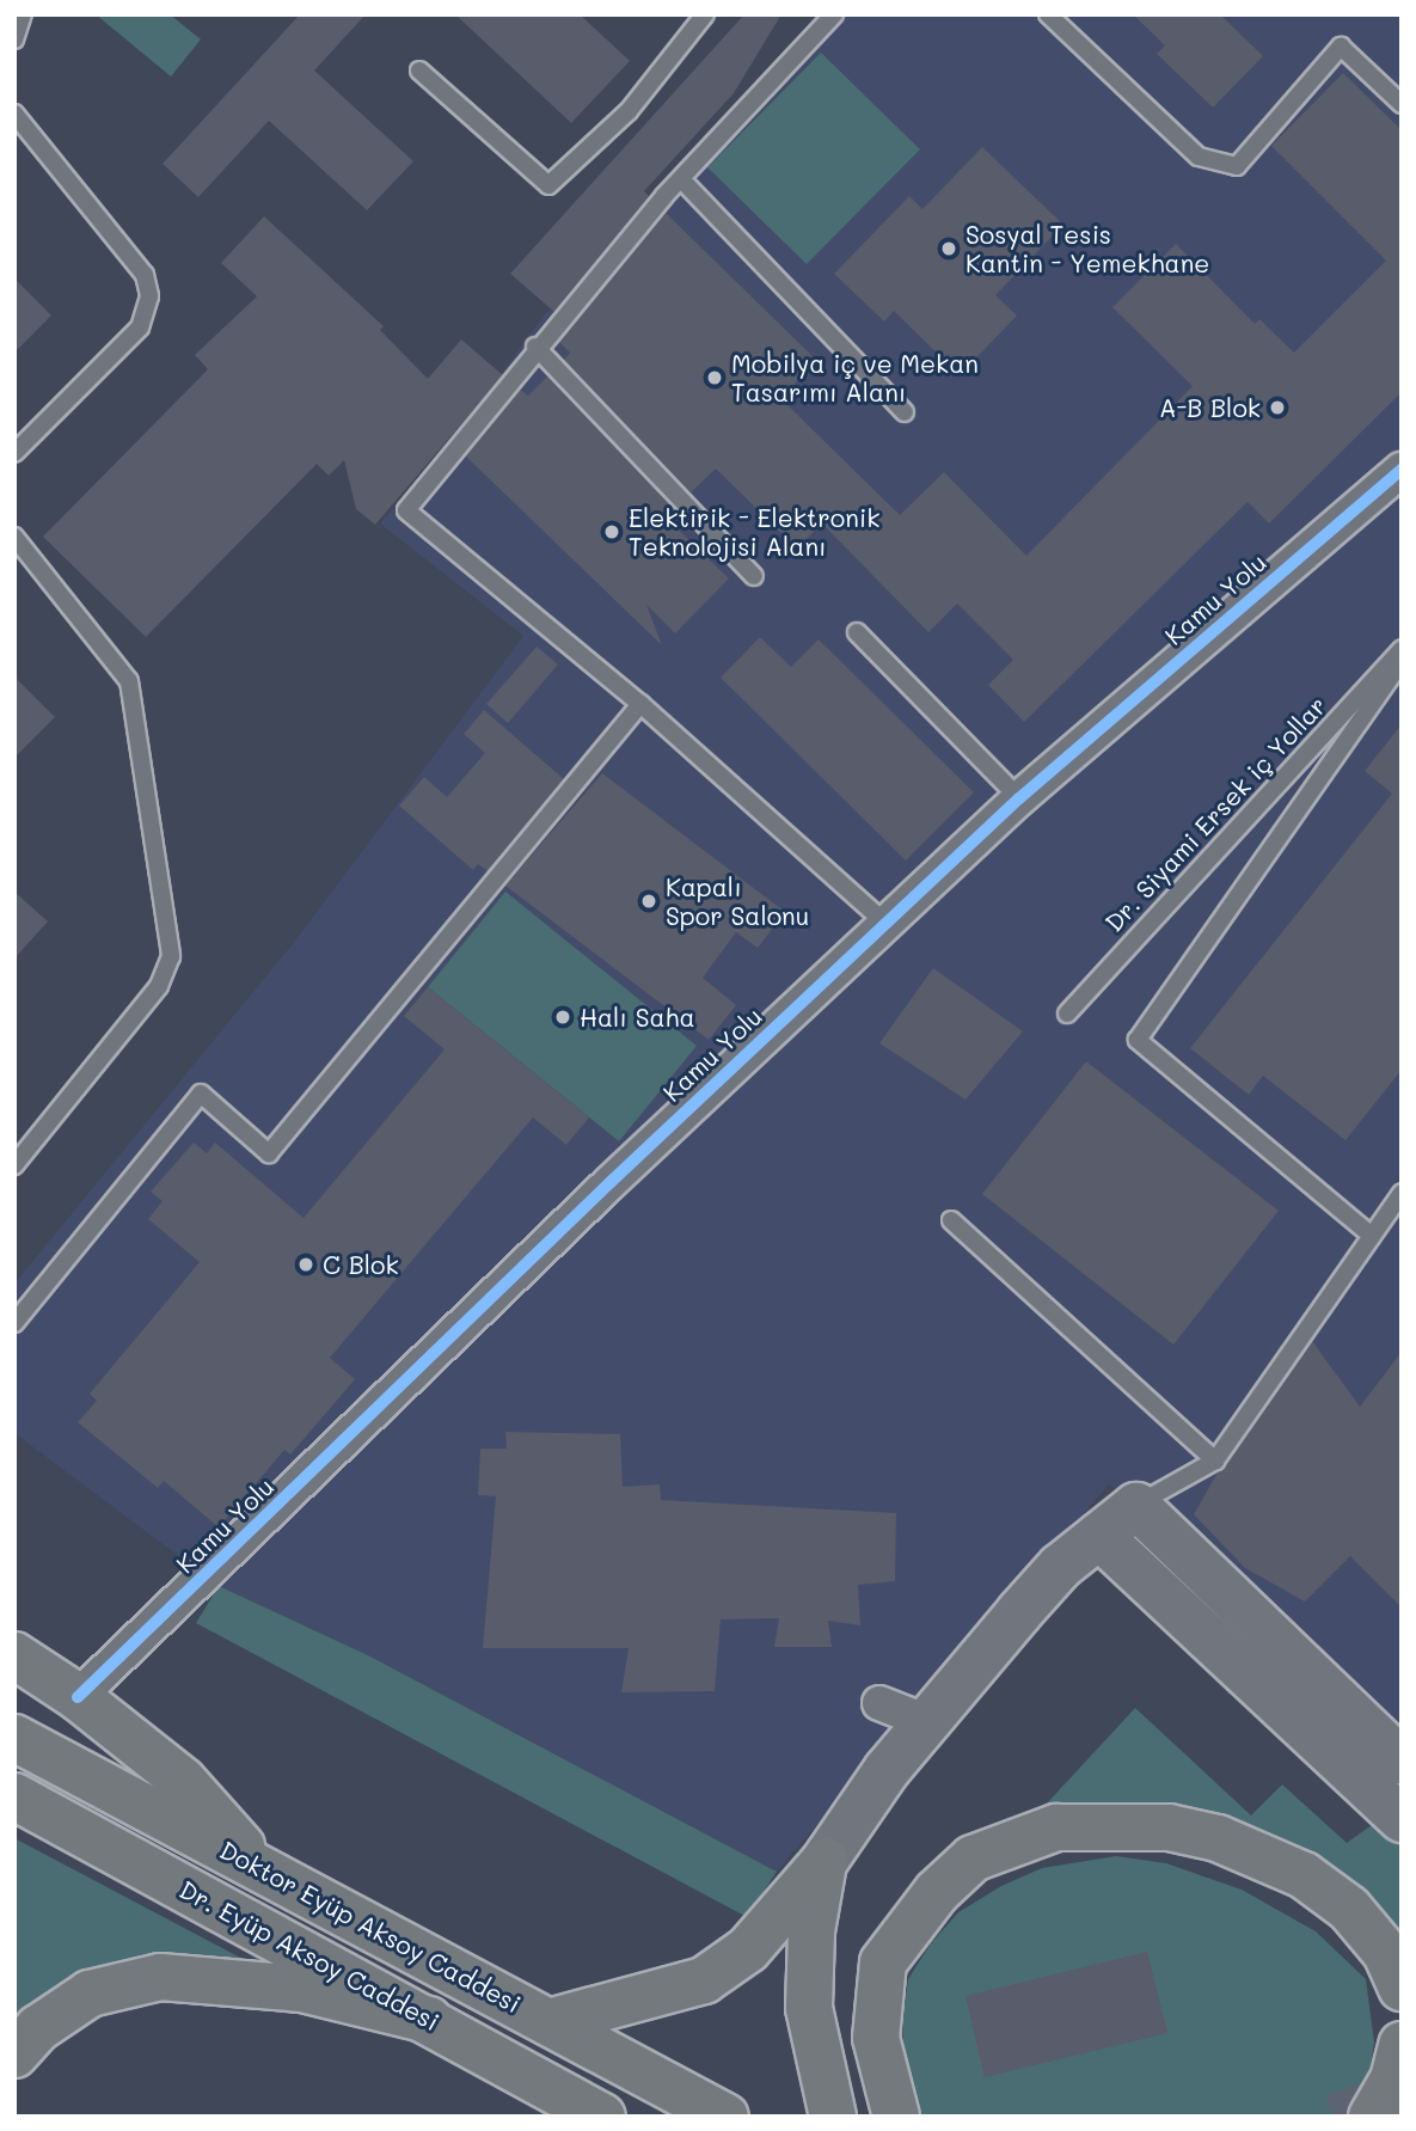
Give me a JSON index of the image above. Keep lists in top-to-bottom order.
{
  "streets": {
    "main road": ["Doktor Eyüp Aksoy Caddesi", "Dr. Eyüp Aksoy Caddesi"],
    "street": ["Kamu Yolu"],
    "lane": ["Dr. Siyami Ersek iç Yollar"]
  },
  "places": [
    "Sosyal Tesis Kantin - Yemekhane",
    "Mobilya iç ve Mekan Tasarımı Alanı",
    "A-B Blok",
    "Elektirik - Elektronik Teknolojisi Alanı",
    "Kapalı Spor Salonu",
    "Halı Saha",
    "C Blok"
  ]
}
